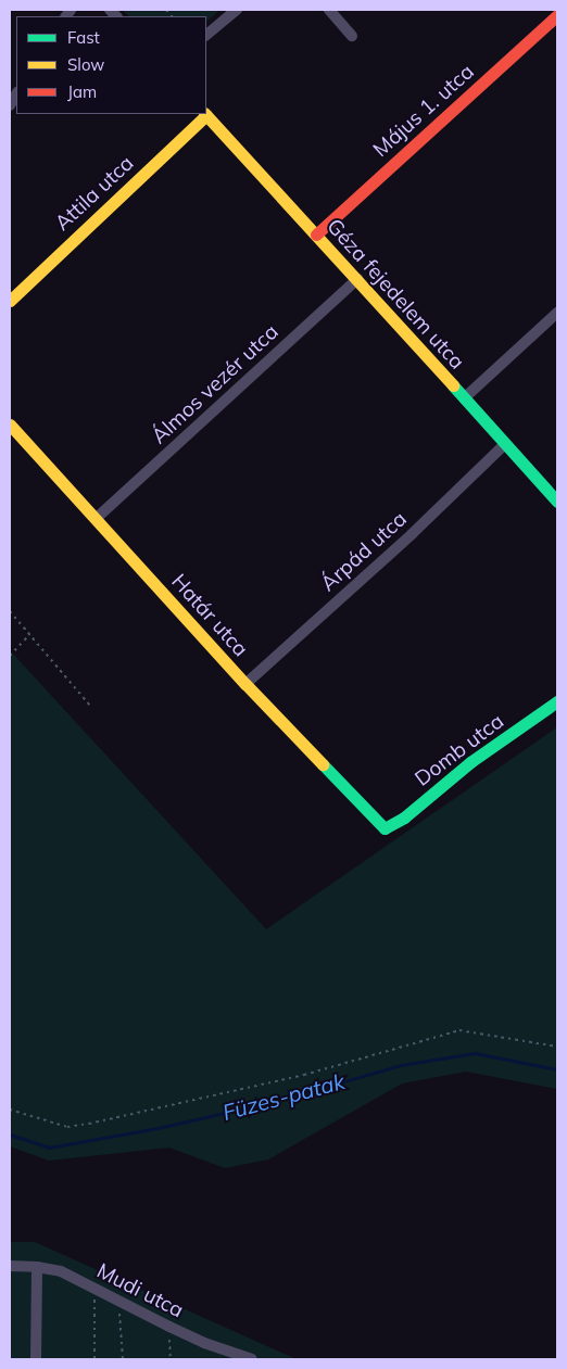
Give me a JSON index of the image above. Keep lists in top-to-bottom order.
{
  "streets": {
    "street": [
      "Május 1. utca",
      "Attila utca",
      "Géza fejedelem utca",
      "Álmos vezér utca",
      "Árpád utca",
      "Határ utca",
      "Domb utca",
      "Mudi utca"
    ]
  },
  "crossings": [
    ["Május 1. utca", "Géza fejedelem utca"],
    ["Attila utca", "Géza fejedelem utca"],
    ["Géza fejedelem utca", "Álmos vezér utca"],
    ["Géza fejedelem utca", "Árpád utca"],
    ["Álmos vezér utca", "Határ utca"],
    ["Árpád utca", "Határ utca"],
    ["Határ utca", "Domb utca"]
  ],
  "water": ["Füzes-patak"],
  "legend": ["Fast", "Slow", "Jam"]
}
